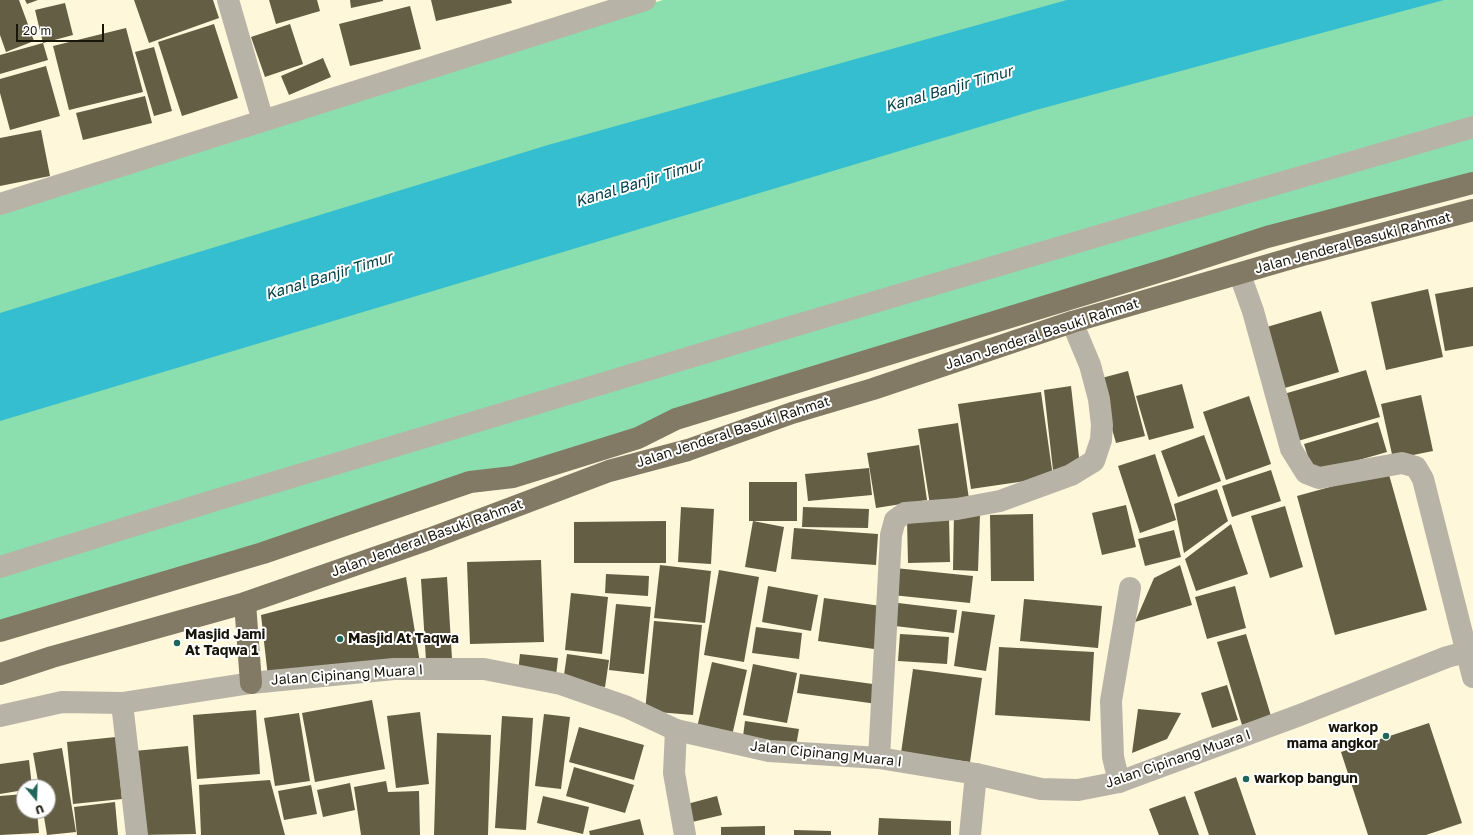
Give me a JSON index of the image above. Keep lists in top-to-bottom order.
{
  "streets": {
    "main road": ["Jalan Jenderal Basuki Rahmat"],
    "street": ["Jalan Cipinang Muara I"]
  },
  "water": ["Kanal Banjir Timur"],
  "places": [
    "Masjid At Taqwa",
    "Masjid Jami At Taqwa 1",
    "warkop mama angkor",
    "warkop bangun"
  ],
  "scale_bar": "20 m",
  "north": "bottom"
}
